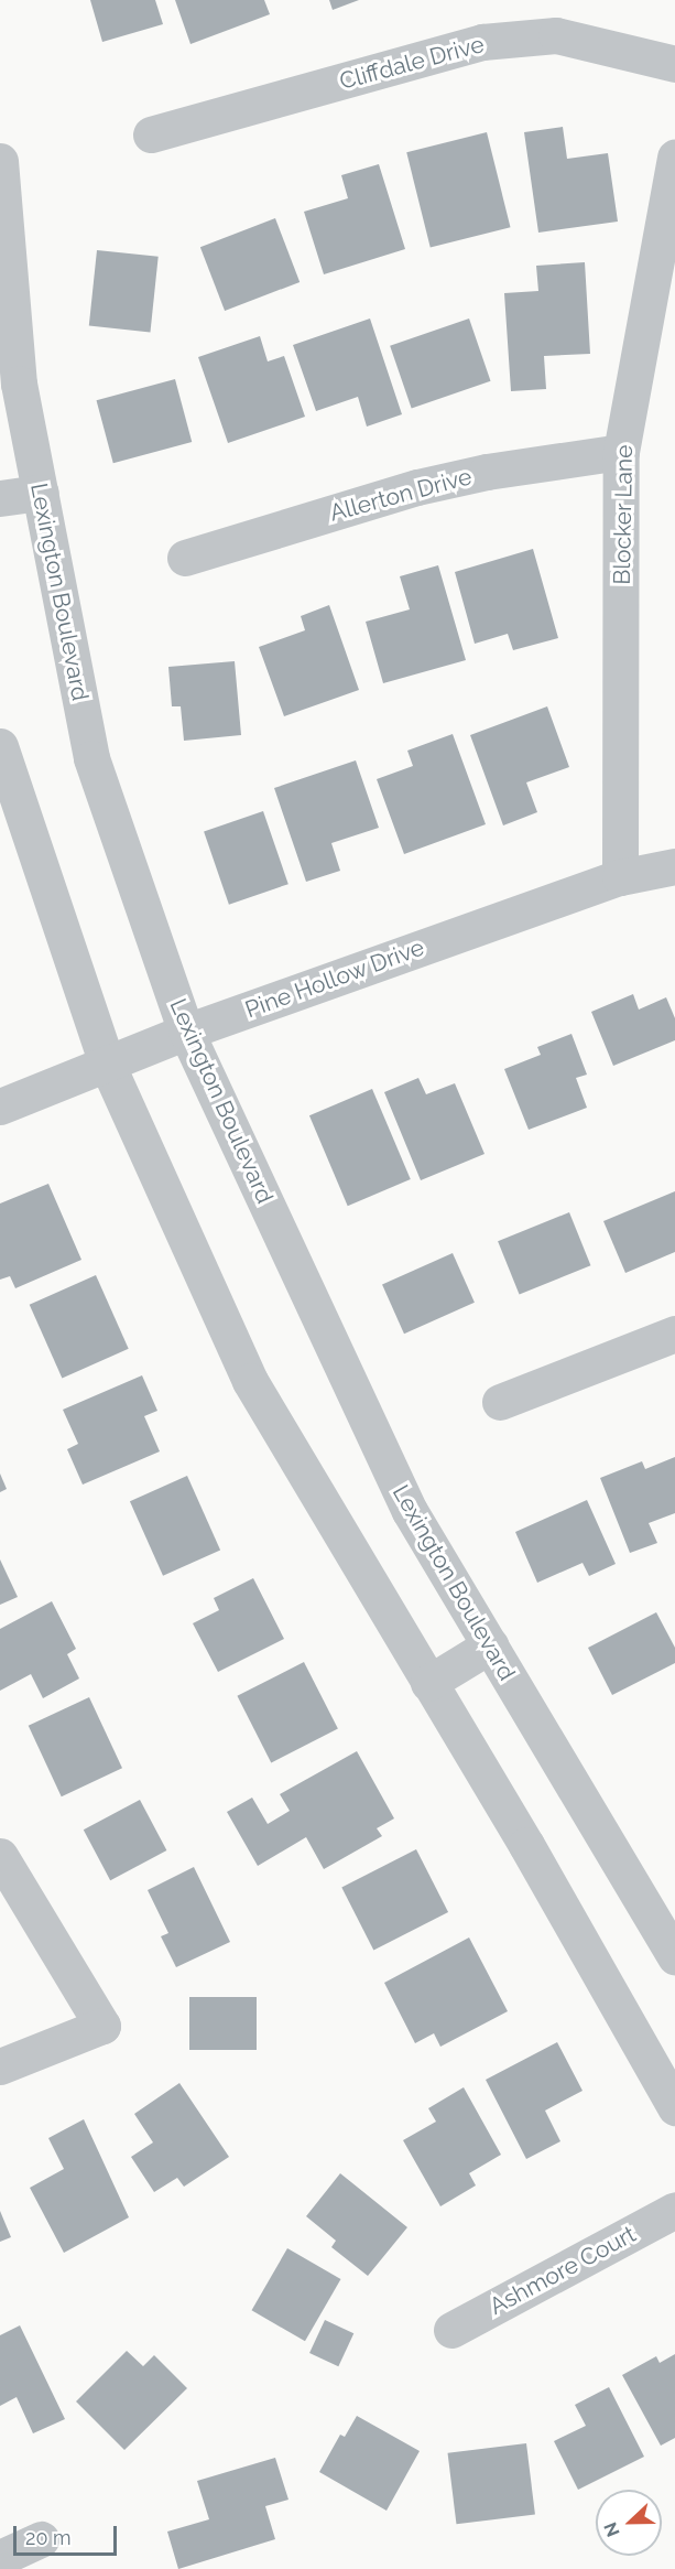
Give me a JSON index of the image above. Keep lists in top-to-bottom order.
{
  "streets": {
    "street": [
      "Cliffdale Drive",
      "Allerton Drive",
      "Blocker Lane",
      "Lexington Boulevard",
      "Pine Hollow Drive",
      "Ashmore Court"
    ]
  },
  "crossings": [
    ["Allerton Drive", "Blocker Lane"],
    ["Blocker Lane", "Pine Hollow Drive"],
    ["Lexington Boulevard", "Pine Hollow Drive"]
  ],
  "scale_bar": "20 m",
  "north": "left"
}
